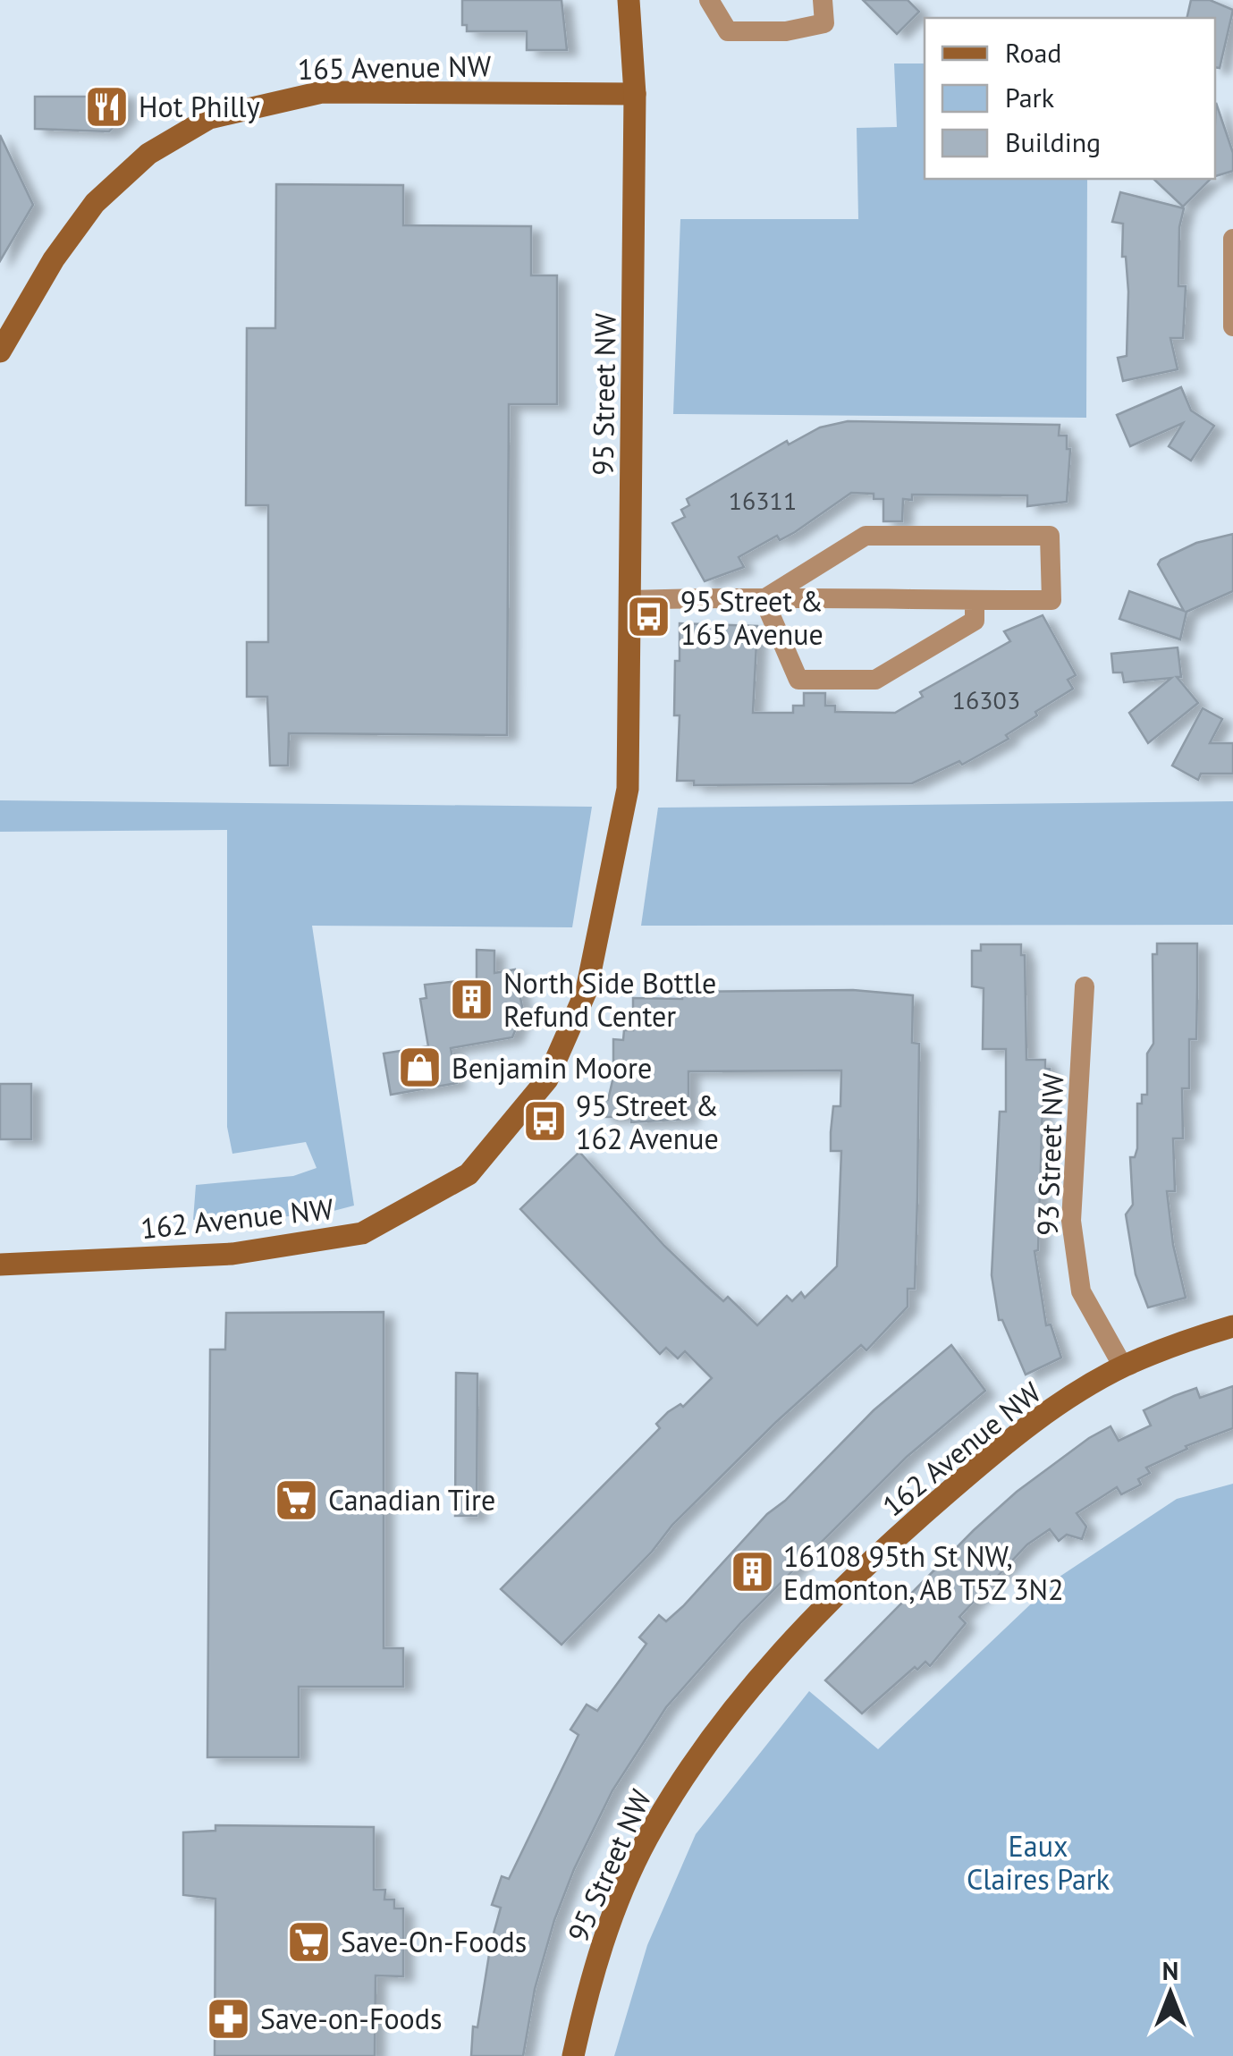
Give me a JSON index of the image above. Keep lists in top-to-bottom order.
{
  "streets": {
    "street": [
      "165 Avenue NW",
      "95 Street NW",
      "93 Street NW",
      "162 Avenue NW"
    ]
  },
  "crossings": [
    ["165 Avenue NW", "95 Street NW"],
    ["95 Street NW", "162 Avenue NW"],
    ["93 Street NW", "162 Avenue NW"]
  ],
  "parks": ["Eaux Claires Park"],
  "places": {
    "restaurant": ["Hot Philly"],
    "bus stop": ["95 Street & 165 Avenue", "95 Street & 162 Avenue"],
    "building": ["North Side Bottle Refund Center", "16108 95th St NW, Edmonton, AB T5Z 3N2"],
    "shop": ["Benjamin Moore"],
    "supermarket": ["Canadian Tire", "Save-On-Foods"],
    "pharmacy": ["Save-on-Foods"]
  },
  "house_numbers": ["16311", "16303"],
  "legend": ["Road", "Park", "Building"],
  "north": "top"
}
